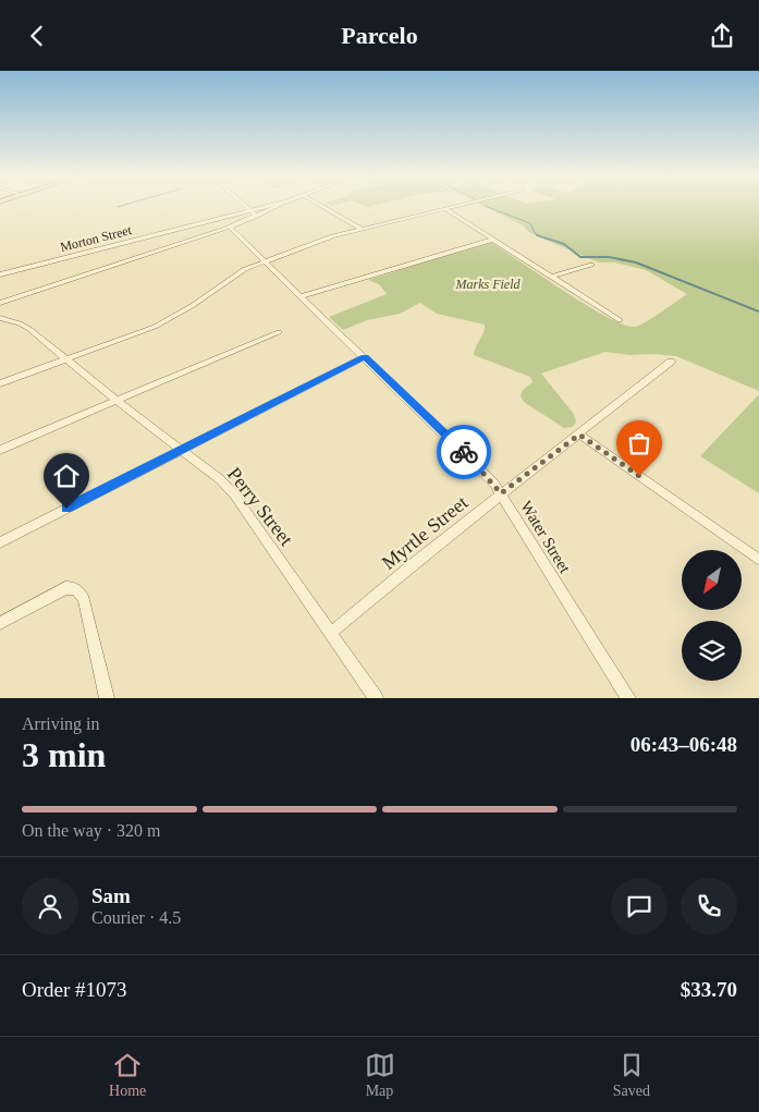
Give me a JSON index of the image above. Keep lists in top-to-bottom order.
{
  "streets": {
    "street": [
      "Morton Street",
      "Perry Street",
      "Myrtle Street",
      "Water Street"
    ]
  },
  "crossings": [
    ["Perry Street", "Myrtle Street"],
    ["Myrtle Street", "Water Street"]
  ],
  "parks": ["Marks Field"],
  "north": "bottom left",
  "page": {
    "header": "Parcelo",
    "heading": ["3 min", "Arriving in", "06:43–06:48"],
    "panel": [
      "Sam",
      "Courier · 4.5",
      "Order #1073",
      "$33.70"
    ],
    "bar": "On the way · 320 m",
    "tabs": ["Home", "Map", "Saved"]
  }
}
